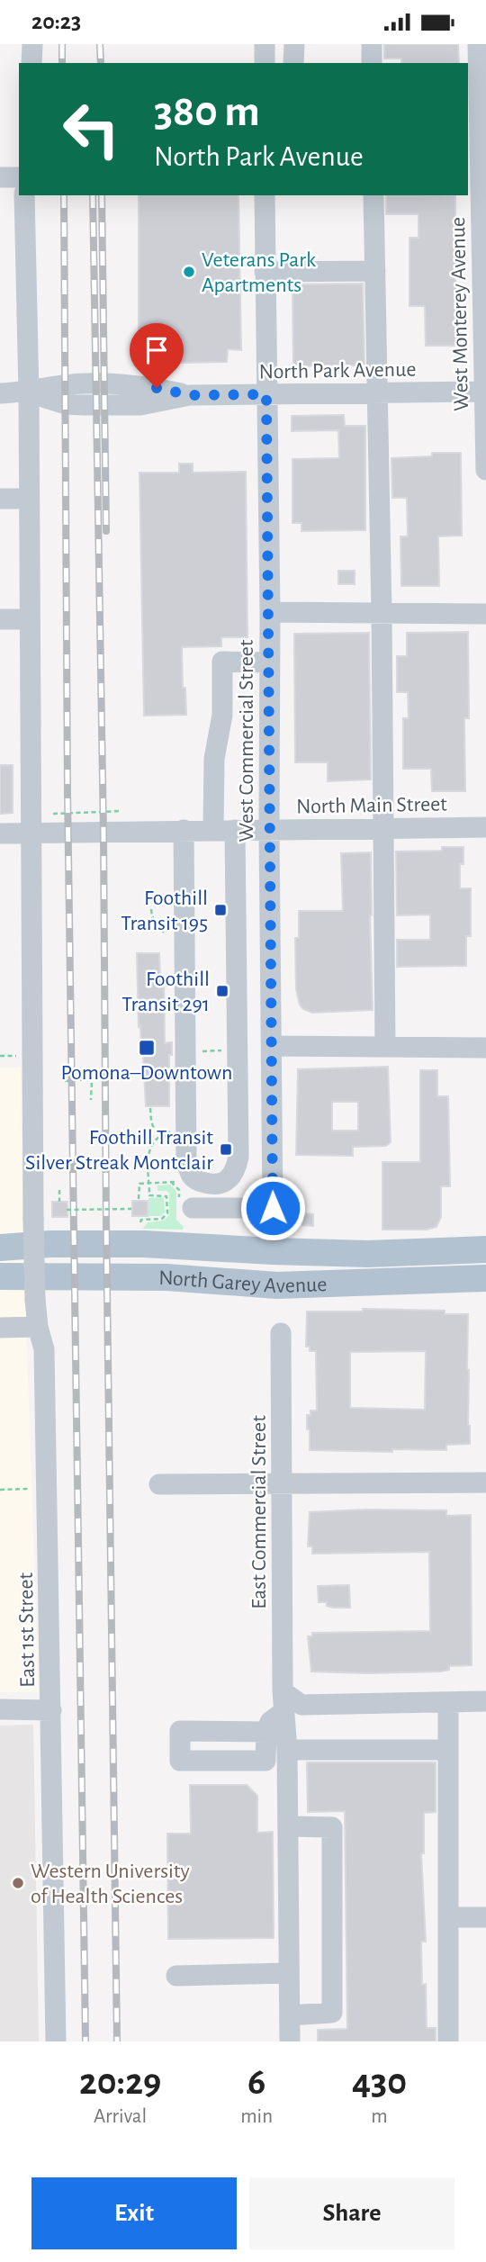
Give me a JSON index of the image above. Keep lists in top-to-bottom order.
{
  "streets": {
    "main road": ["North Garey Avenue"],
    "street": [
      "West Monterey Avenue",
      "North Park Avenue",
      "West Commercial Street",
      "North Main Street",
      "East Commercial Street",
      "East 1st Street"
    ]
  },
  "crossings": [
    ["West Monterey Avenue", "North Park Avenue"],
    ["North Park Avenue", "West Commercial Street"],
    ["North Park Avenue", "East 1st Street"],
    ["West Commercial Street", "North Main Street"],
    ["North Main Street", "East 1st Street"]
  ],
  "places": {
    "other": ["Veterans Park Apartments", "Western University of Health Sciences"],
    "transit": [
      "Foothill Transit 195",
      "Foothill Transit 291",
      "Pomona–Downtown",
      "Foothill Transit Silver Streak Montclair"
    ]
  },
  "page": {
    "status": "20:23",
    "turn": ["380 m", "North Park Avenue"],
    "eta": [
      "20:29",
      "Arrival",
      "6",
      "min",
      "430",
      "m"
    ],
    "buttons": ["Exit", "Share"]
  }
}
